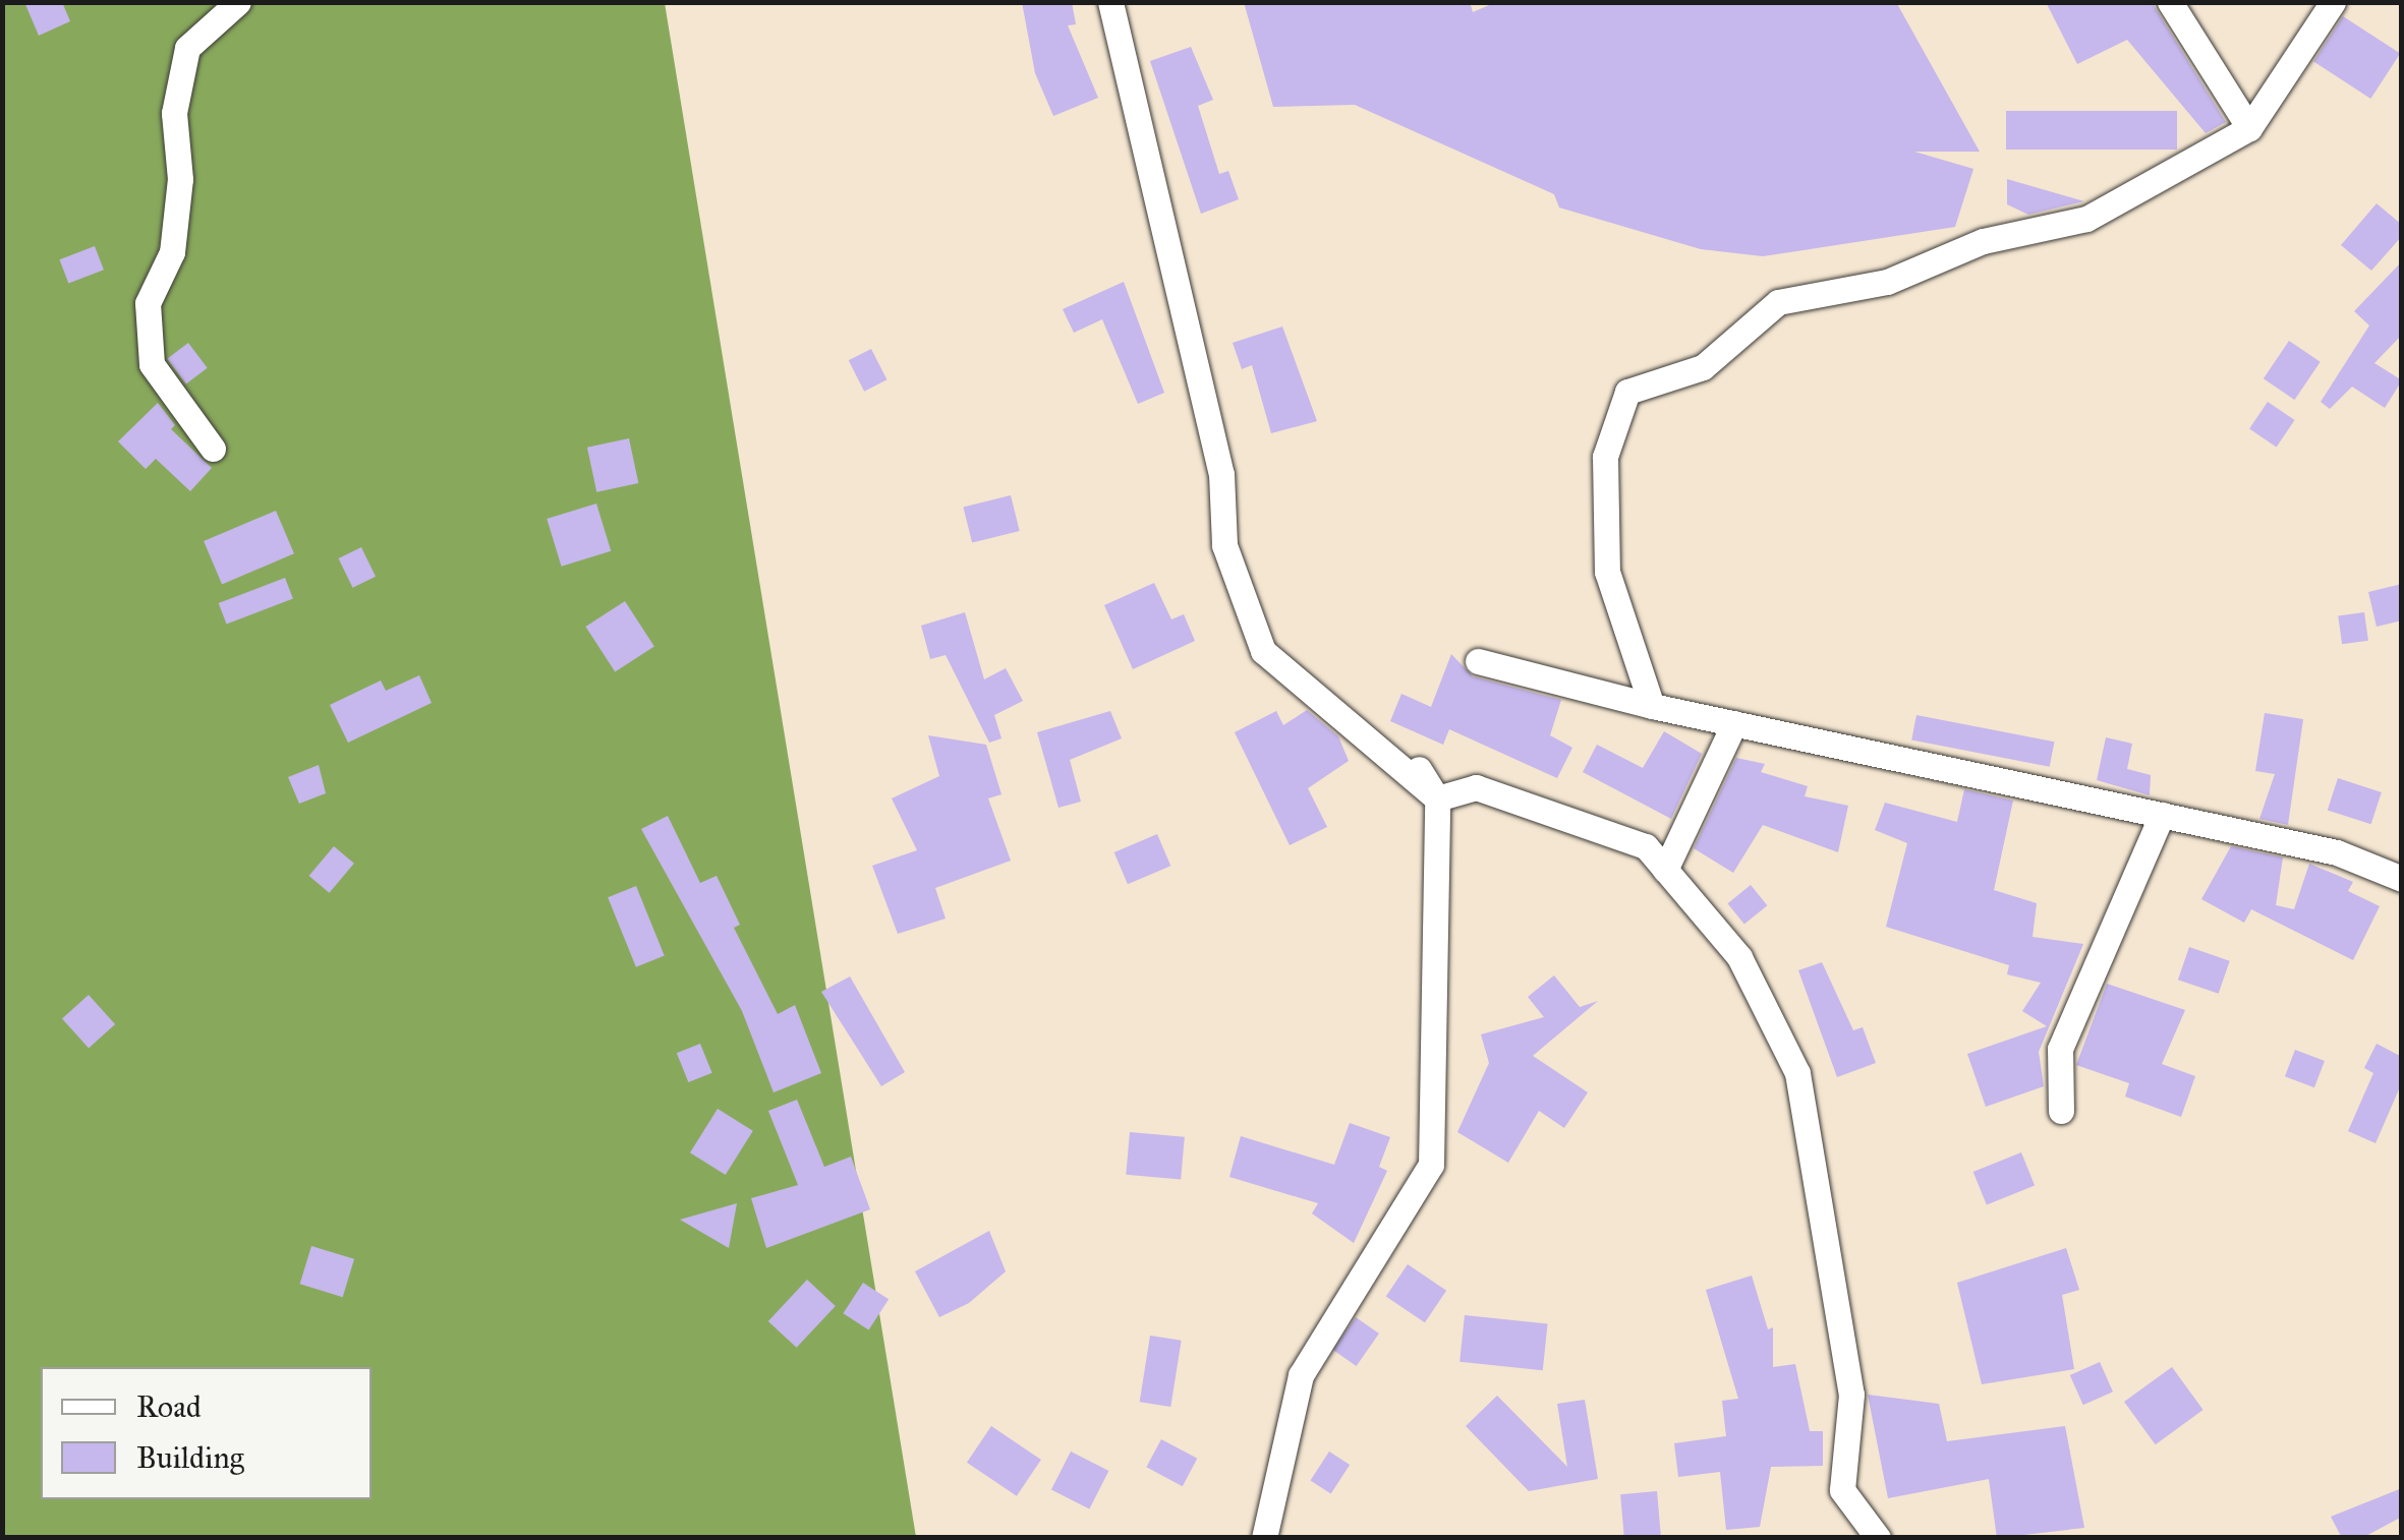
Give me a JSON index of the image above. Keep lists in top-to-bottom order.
{
  "legend": ["Road", "Building"]
}
